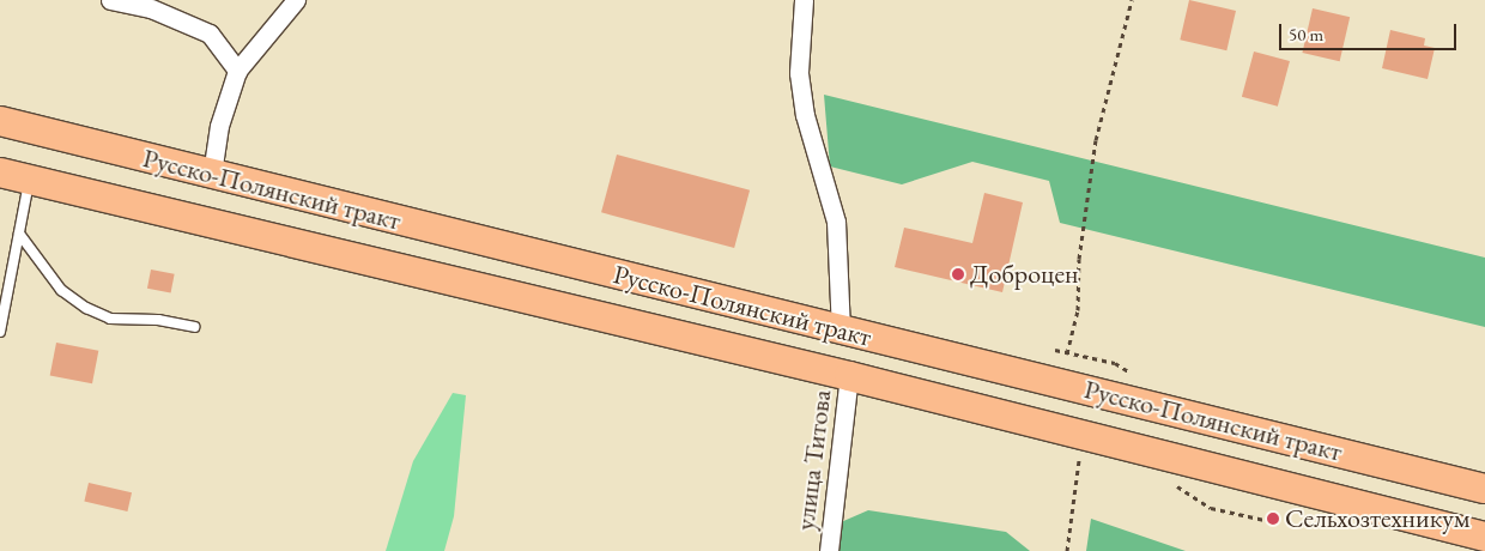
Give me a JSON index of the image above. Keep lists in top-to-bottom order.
{
  "streets": {
    "main road": ["Русско-Полянский тракт"],
    "street": ["улица Титова"]
  },
  "crossings": [
    ["Русско-Полянский тракт", "улица Титова"]
  ],
  "places": ["Доброцен", "Сельхозтехникум"],
  "scale_bar": "50 m"
}
